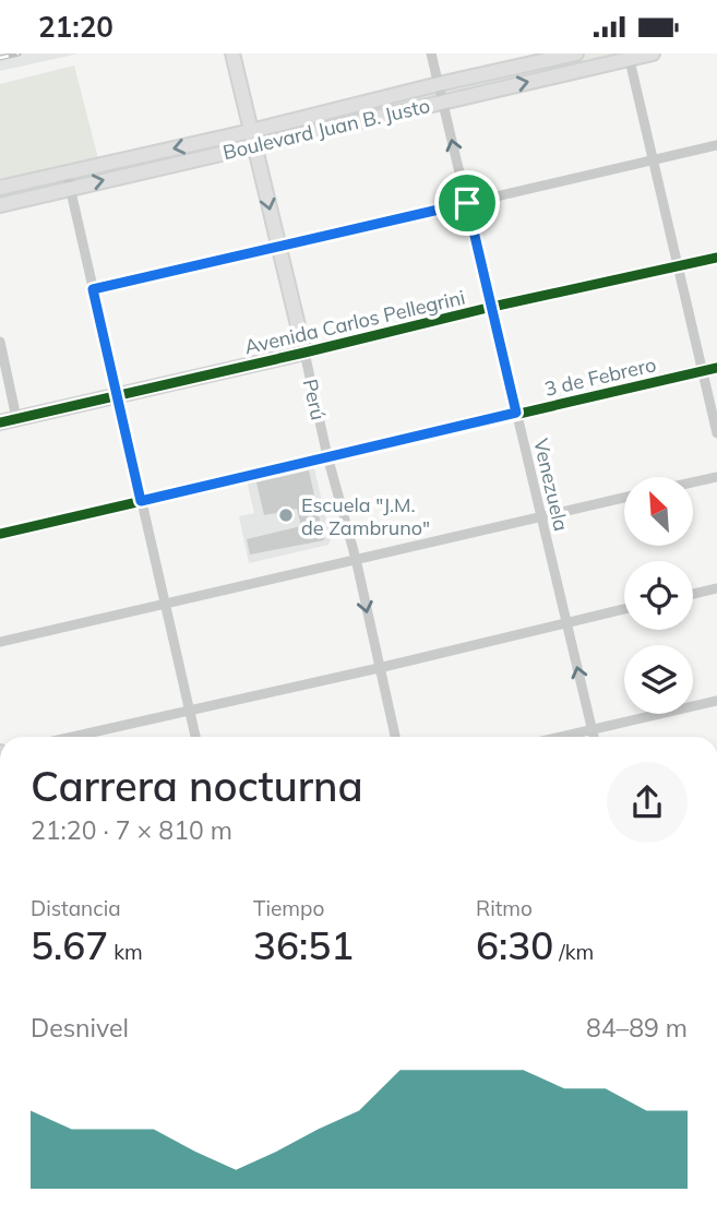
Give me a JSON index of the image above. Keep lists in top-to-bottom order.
{
  "streets": {
    "street": [
      "Boulevard Juan B. Justo",
      "Avenida Carlos Pellegrini",
      "3 de Febrero",
      "Perú",
      "Venezuela"
    ]
  },
  "crossings": [
    ["Boulevard Juan B. Justo", "Perú"],
    ["Boulevard Juan B. Justo", "Venezuela"],
    ["Avenida Carlos Pellegrini", "Perú"],
    ["Avenida Carlos Pellegrini", "Venezuela"],
    ["3 de Febrero", "Perú"],
    ["3 de Febrero", "Venezuela"]
  ],
  "places": ["Escuela \"J.M. de Zambruno\""],
  "north": "top left",
  "page": {
    "status": "21:20",
    "heading": ["Carrera nocturna", "21:20 · 7 × 810 m"],
    "stats": [
      ["Distancia", "5.67 km"],
      ["Tiempo", "36:51"],
      ["Ritmo", "6:30 /km"]
    ],
    "chart": ["Desnivel", "84–89 m"]
  }
}
